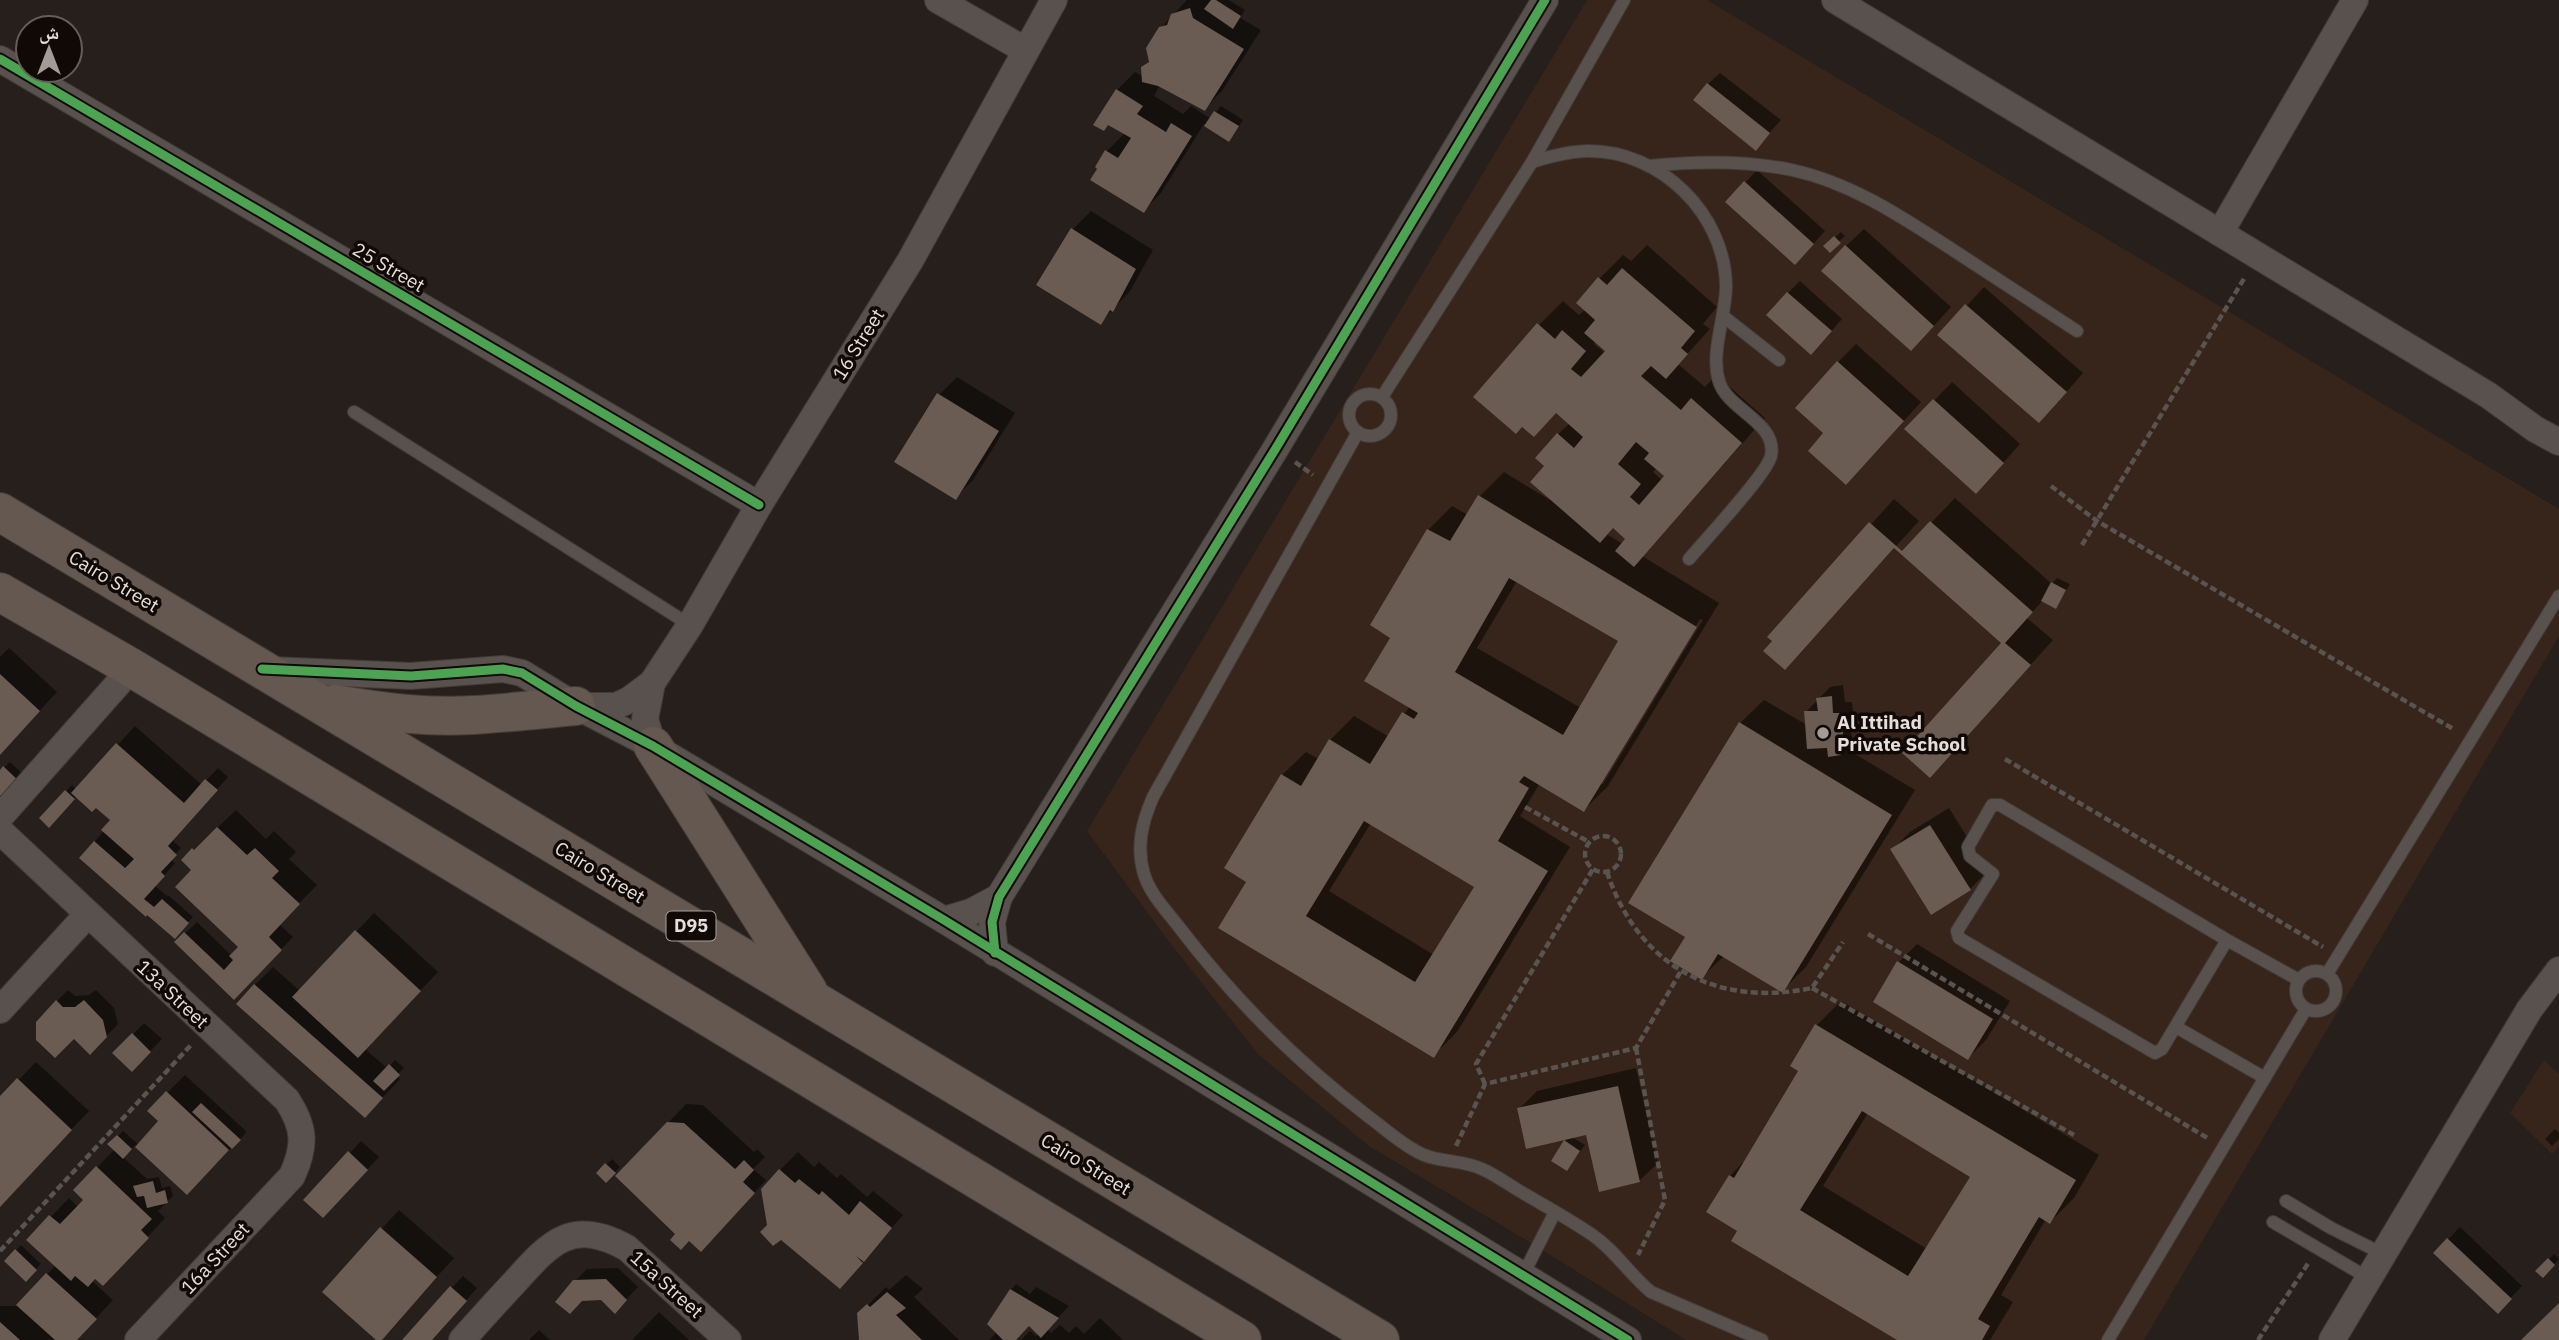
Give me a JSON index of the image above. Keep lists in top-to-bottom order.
{
  "streets": {
    "main road": ["Cairo Street", "D95"],
    "street": [
      "25 Street",
      "16 Street",
      "13a Street",
      "16a Street",
      "15a Street"
    ]
  },
  "crossings": [
    ["25 Street", "16 Street"],
    ["13a Street", "16a Street"]
  ],
  "places": ["Al Ittihad Private School"],
  "north": "top"
}
